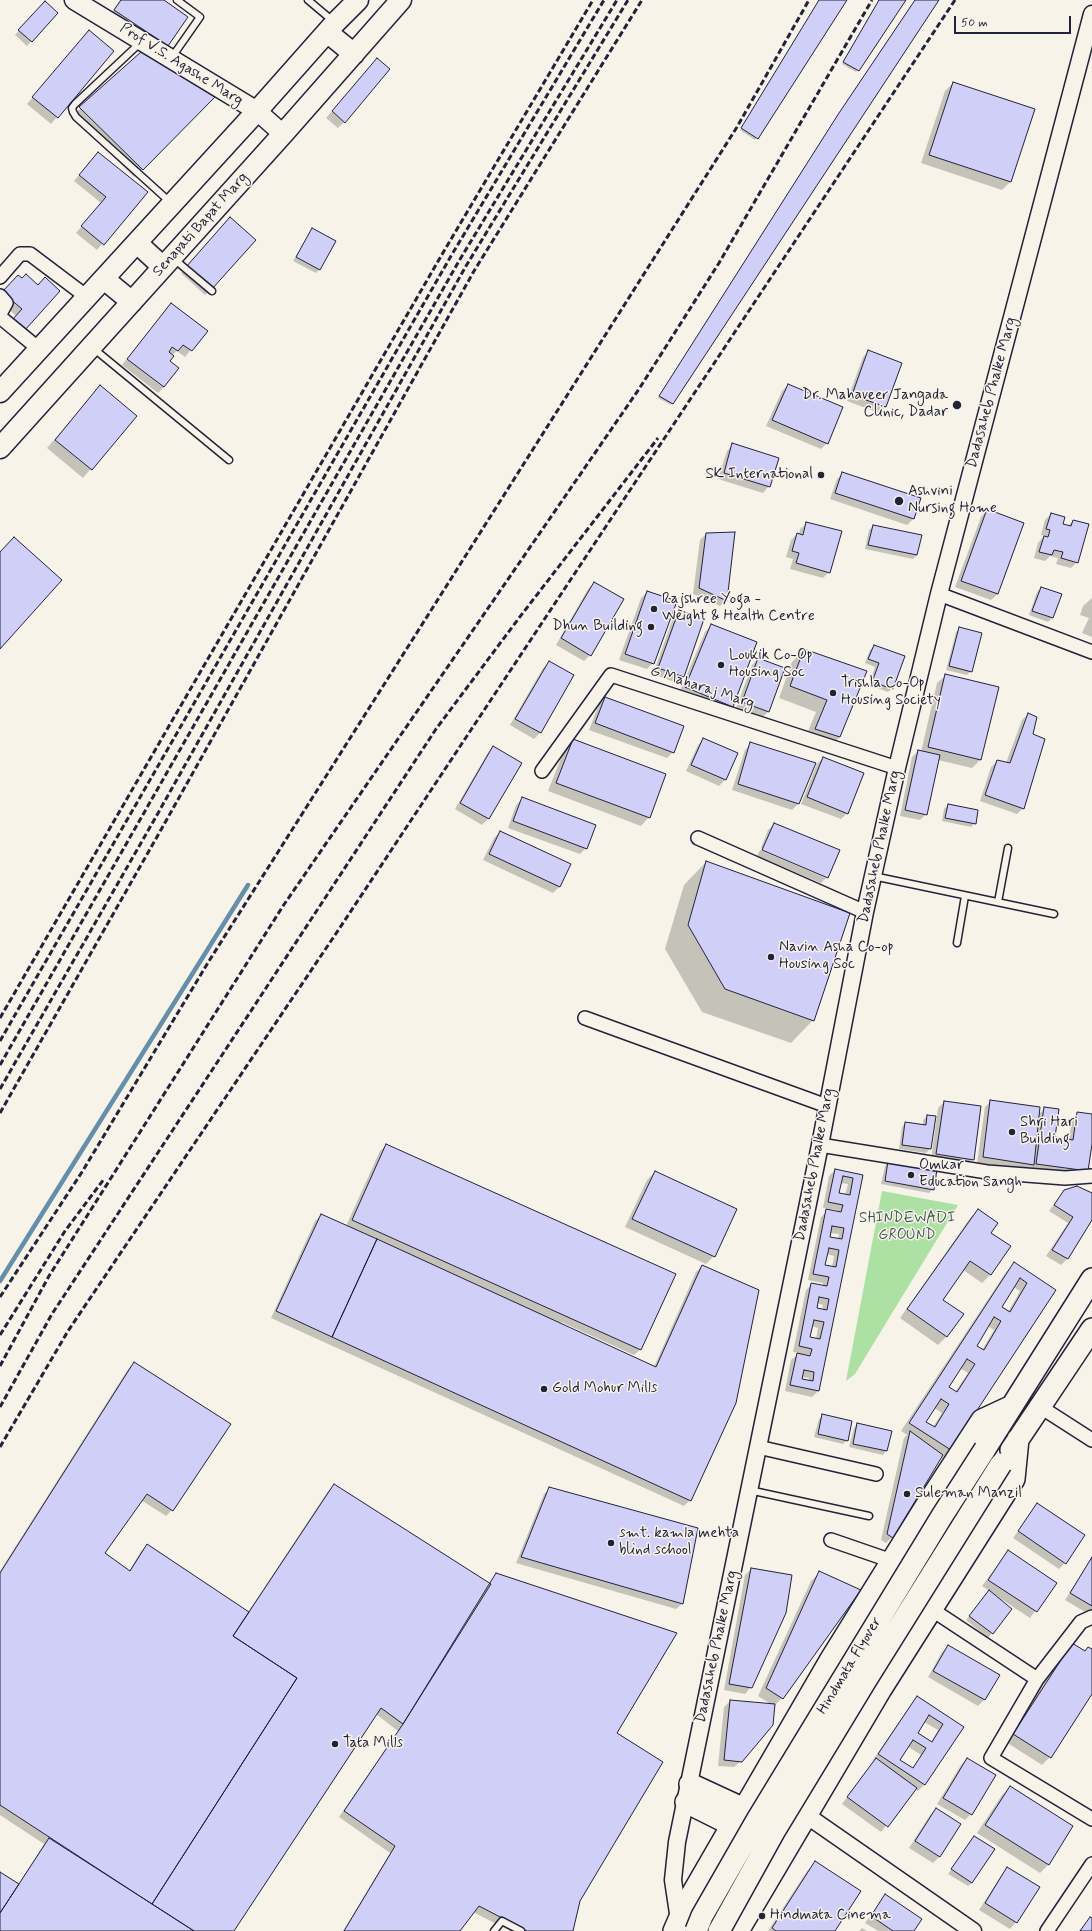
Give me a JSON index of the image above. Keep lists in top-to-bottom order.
{
  "streets": {
    "highway": ["Hindmata Flyover"],
    "main road": ["Prof V.S. Agashe Marg", "Senapati Bapat Marg"],
    "street": ["Dadasaheb Phalke Marg", "G Maharaj Marg"]
  },
  "crossings": [
    ["Prof V.S. Agashe Marg", "Senapati Bapat Marg"],
    ["Dadasaheb Phalke Marg", "G Maharaj Marg"],
    ["Dadasaheb Phalke Marg", "Hindmata Flyover"]
  ],
  "parks": ["SHINDEWADI GROUND"],
  "places": [
    "Dr. Mahaveer Jangada Clinic, Dadar",
    "SK International",
    "Ashvini Nursing Home",
    "Rajshree Yoga - Weight & Health Centre",
    "Dhun Building",
    "Loukik Co-Op Housing Soc",
    "Trishla Co-Op Housing Society",
    "Navin Asha Co-op Housing Soc",
    "Shri Hari Building",
    "Omkar Education Sangh",
    "Gold Mohur Mills",
    "Suleman Manzil",
    "smt. kamla mehta blind school",
    "Tata Mills",
    "Hindmata Cinema"
  ],
  "scale_bar": "50 m"
}
